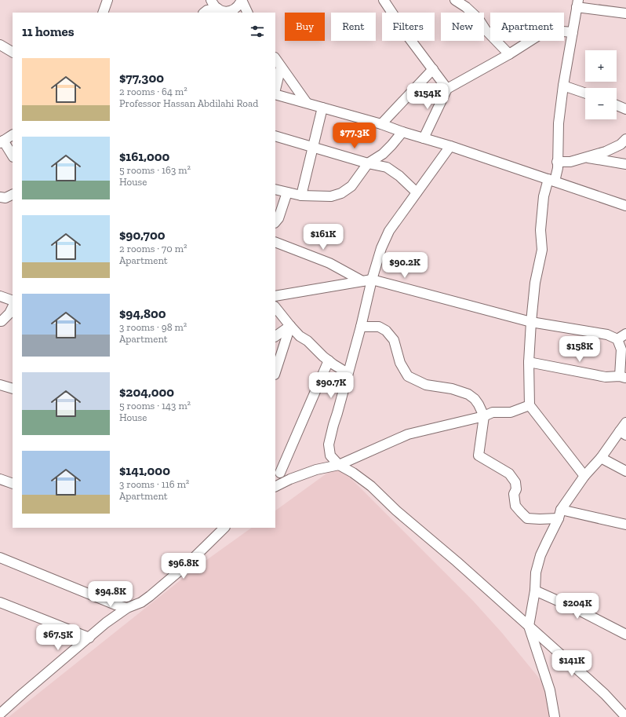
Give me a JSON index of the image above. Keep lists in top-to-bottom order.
{
  "page": {
    "chip": [
      "Buy",
      "Rent",
      "Filters",
      "New",
      "Apartment"
    ],
    "heading": "11 homes",
    "map_buttons": ["+", "−"],
    "list": [
      {
        "name": "$77,300",
        "note": "2 rooms · 64 m² · Professor Hassan Abdilahi Road"
      },
      {
        "name": "$161,000",
        "note": "5 rooms · 163 m² · House"
      },
      {
        "name": "$90,700",
        "note": "2 rooms · 70 m² · Apartment"
      },
      {
        "name": "$94,800",
        "note": "3 rooms · 98 m² · Apartment"
      },
      {
        "name": "$204,000",
        "note": "5 rooms · 143 m² · House"
      },
      {
        "name": "$141,000",
        "note": "3 rooms · 116 m² · Apartment"
      }
    ],
    "price": [
      "$154K",
      "$77.3K",
      "$161K",
      "$90.2K",
      "$158K",
      "$90.7K",
      "$96.8K",
      "$94.8K",
      "$204K",
      "$67.5K",
      "$141K"
    ]
  }
}
